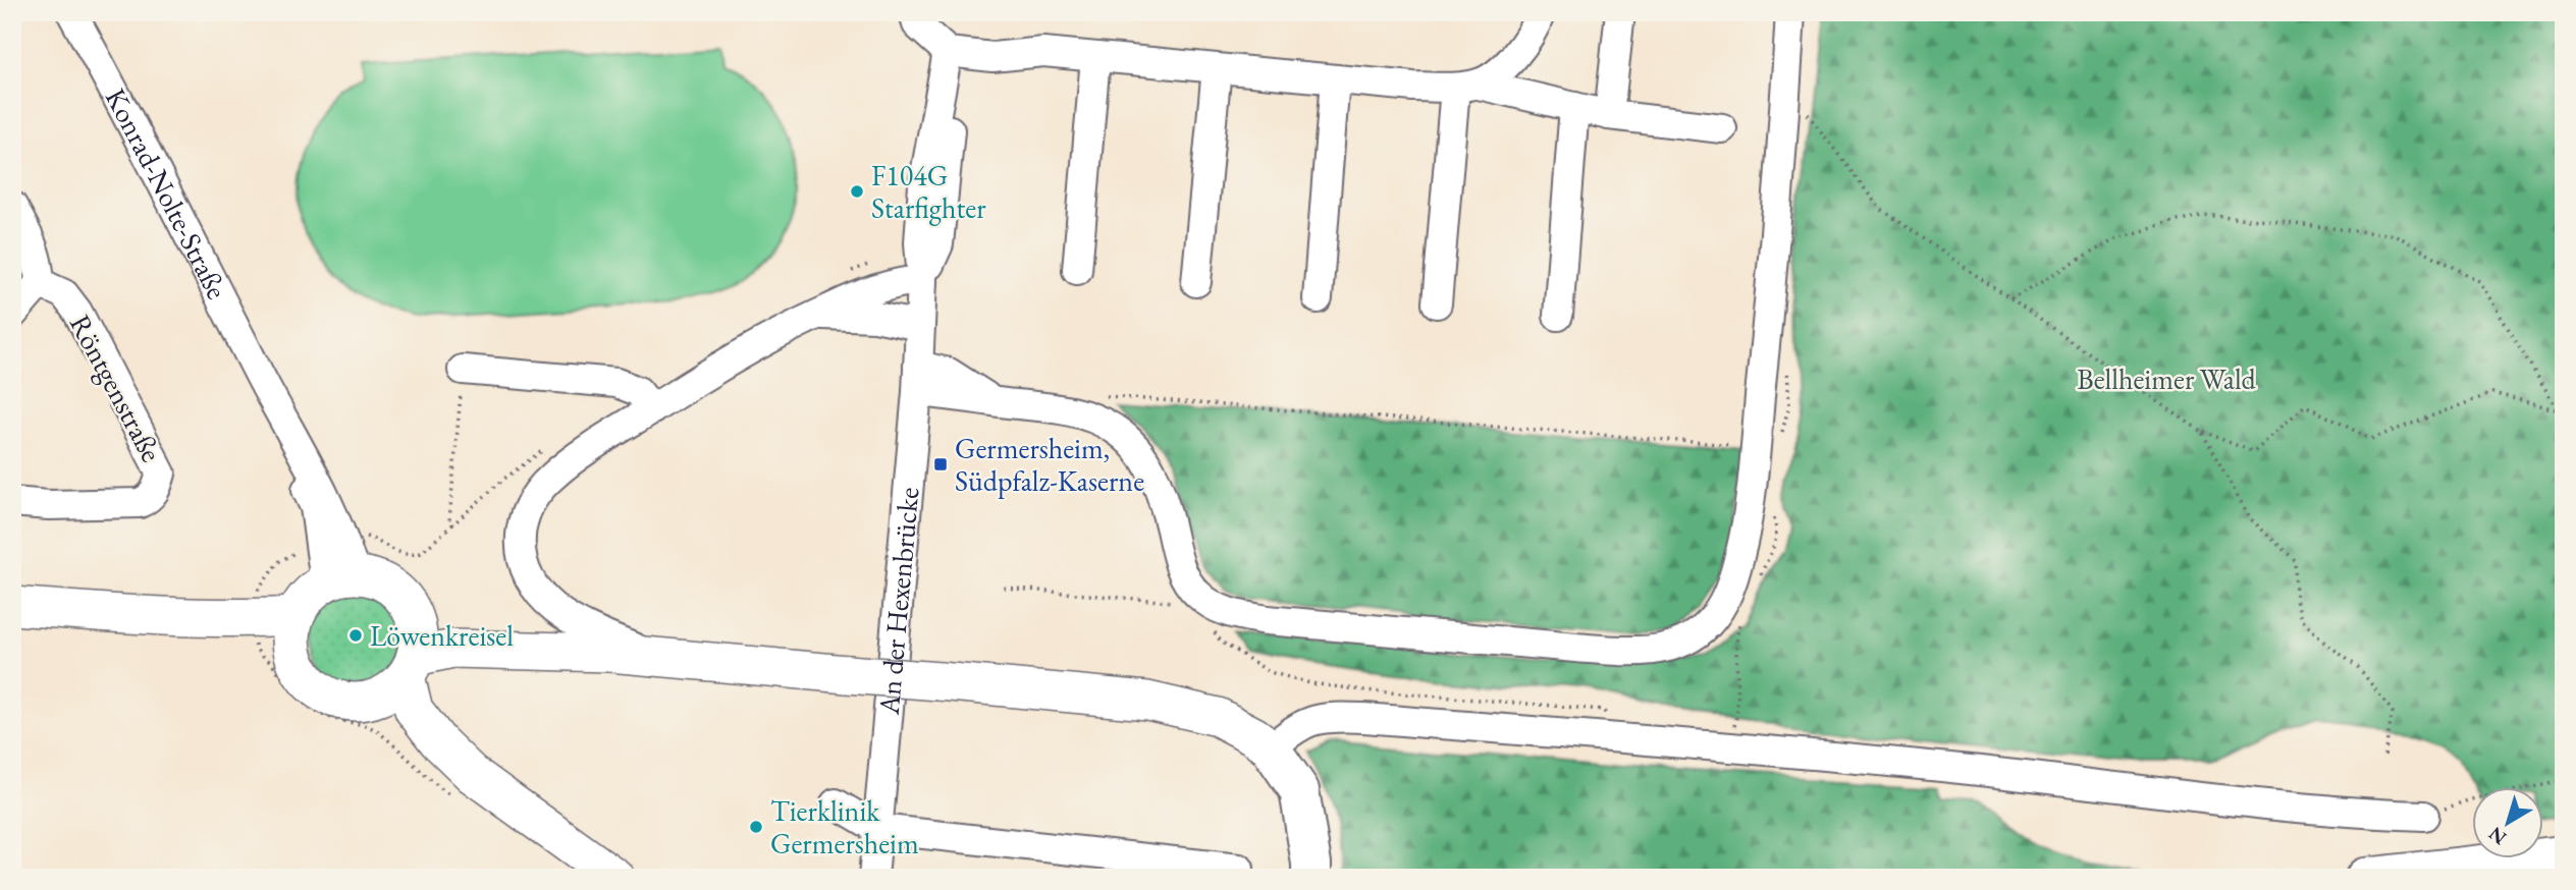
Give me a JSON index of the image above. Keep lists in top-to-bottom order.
{
  "streets": {
    "street": ["Konrad-Nolte-Straße", "Röntgenstraße", "An der Hexenbrücke"]
  },
  "parks": ["Bellheimer Wald"],
  "places": {
    "other": ["F104G Starfighter", "Löwenkreisel", "Tierklinik Germersheim"],
    "transit": ["Germersheim, Südpfalz-Kaserne"]
  },
  "north": "bottom left"
}
